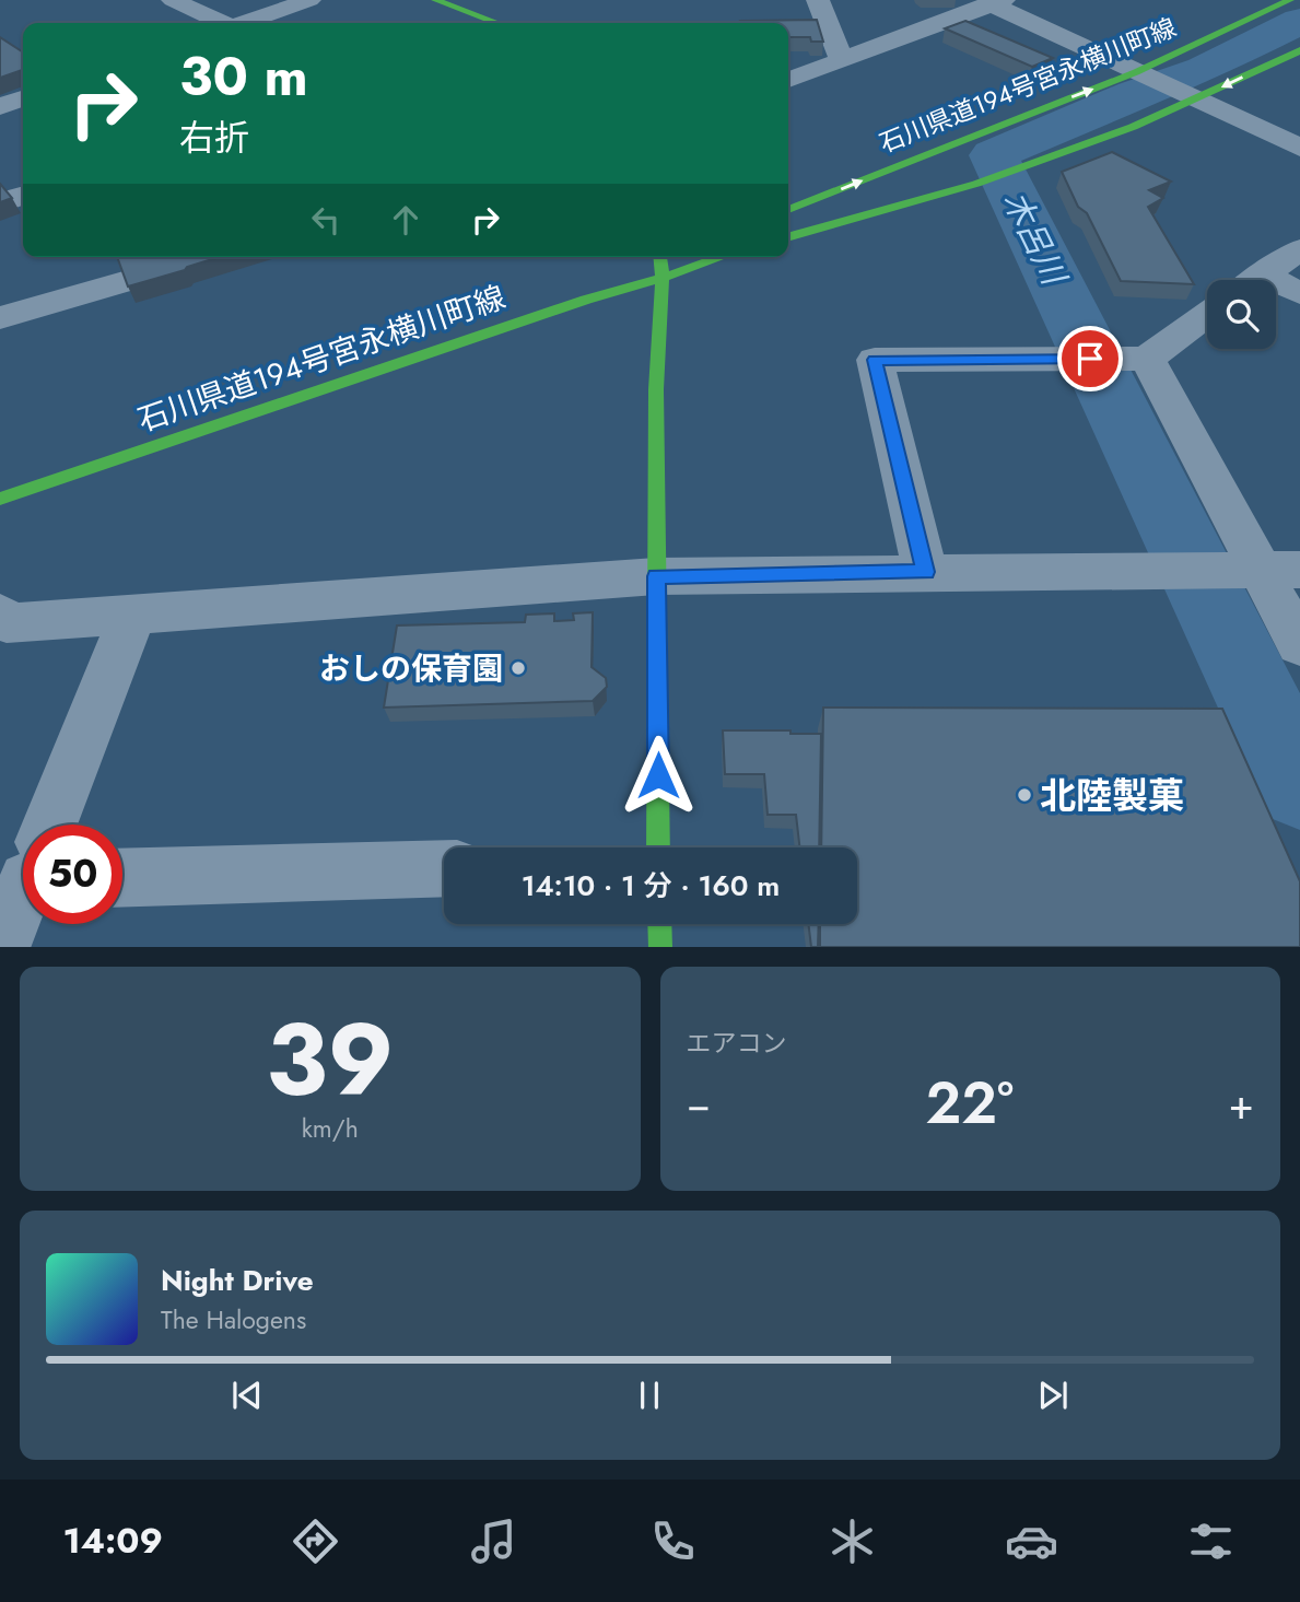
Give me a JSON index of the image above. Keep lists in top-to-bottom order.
{
  "streets": {
    "main road": ["石川県道194号宮永横川町線"]
  },
  "water": ["木呂川"],
  "places": ["おしの保育園", "北陸製菓"],
  "page": {
    "turn": ["30 m", "右折"],
    "limit": "50",
    "trip": "14:10 · 1 分 · 160 m",
    "tile": [
      ["39", "km/h"],
      "エアコン"
    ],
    "heat": ["−", "22°", "+"],
    "song": ["Night Drive", "The Halogens"],
    "tabs": "14:09"
  }
}
